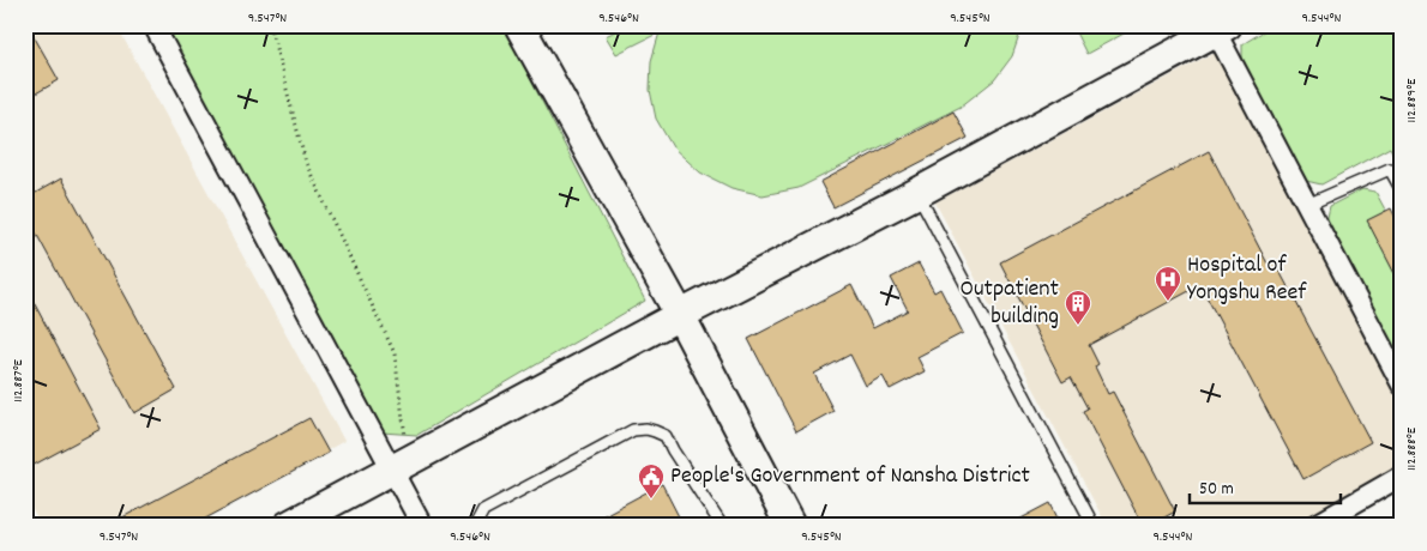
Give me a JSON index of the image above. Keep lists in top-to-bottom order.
{
  "places": {
    "hospital": ["Hospital of Yongshu Reef"],
    "building": ["Outpatient building"],
    "public building": ["People's Government of Nansha District"]
  },
  "scale_bar": "50 m",
  "coordinates": [
    "9.547°N",
    "9.546°N",
    "9.545°N",
    "9.544°N",
    "112.889°E",
    "112.887°E",
    "112.888°E"
  ]
}
